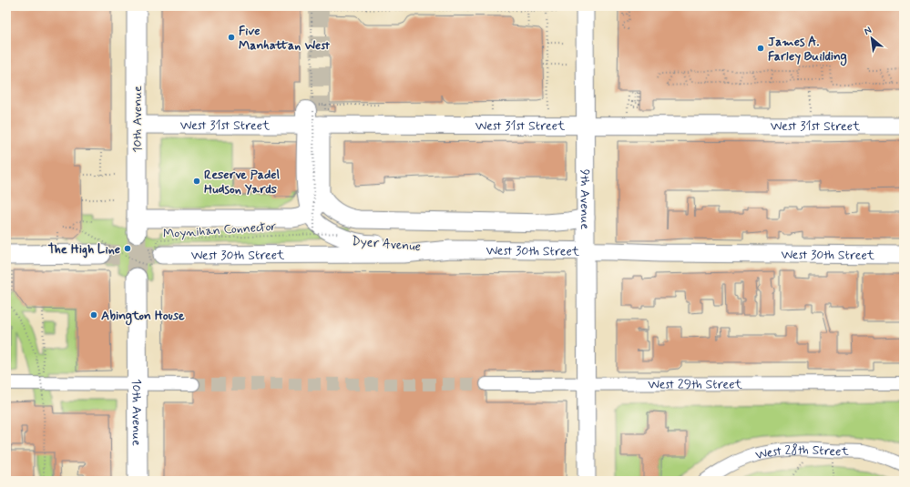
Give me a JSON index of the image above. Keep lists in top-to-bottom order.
{
  "streets": {
    "main road": [
      "10th Avenue",
      "West 31st Street",
      "9th Avenue",
      "Dyer Avenue",
      "West 30th Street"
    ],
    "street": ["West 29th Street", "West 28th Street"],
    "path": ["Moynihan Connector"]
  },
  "crossings": [
    ["10th Avenue", "West 31st Street"],
    ["10th Avenue", "Moynihan Connector"],
    ["10th Avenue", "West 30th Street"],
    ["West 31st Street", "9th Avenue"],
    ["West 31st Street", "Dyer Avenue"],
    ["9th Avenue", "West 30th Street"],
    ["9th Avenue", "West 29th Street"],
    ["Moynihan Connector", "West 30th Street"],
    ["Dyer Avenue", "West 30th Street"]
  ],
  "places": [
    "Five Manhattan West",
    "James A. Farley Building",
    "Reserve Padel Hudson Yards",
    "The High Line",
    "Abington House"
  ],
  "north": "top left"
}
